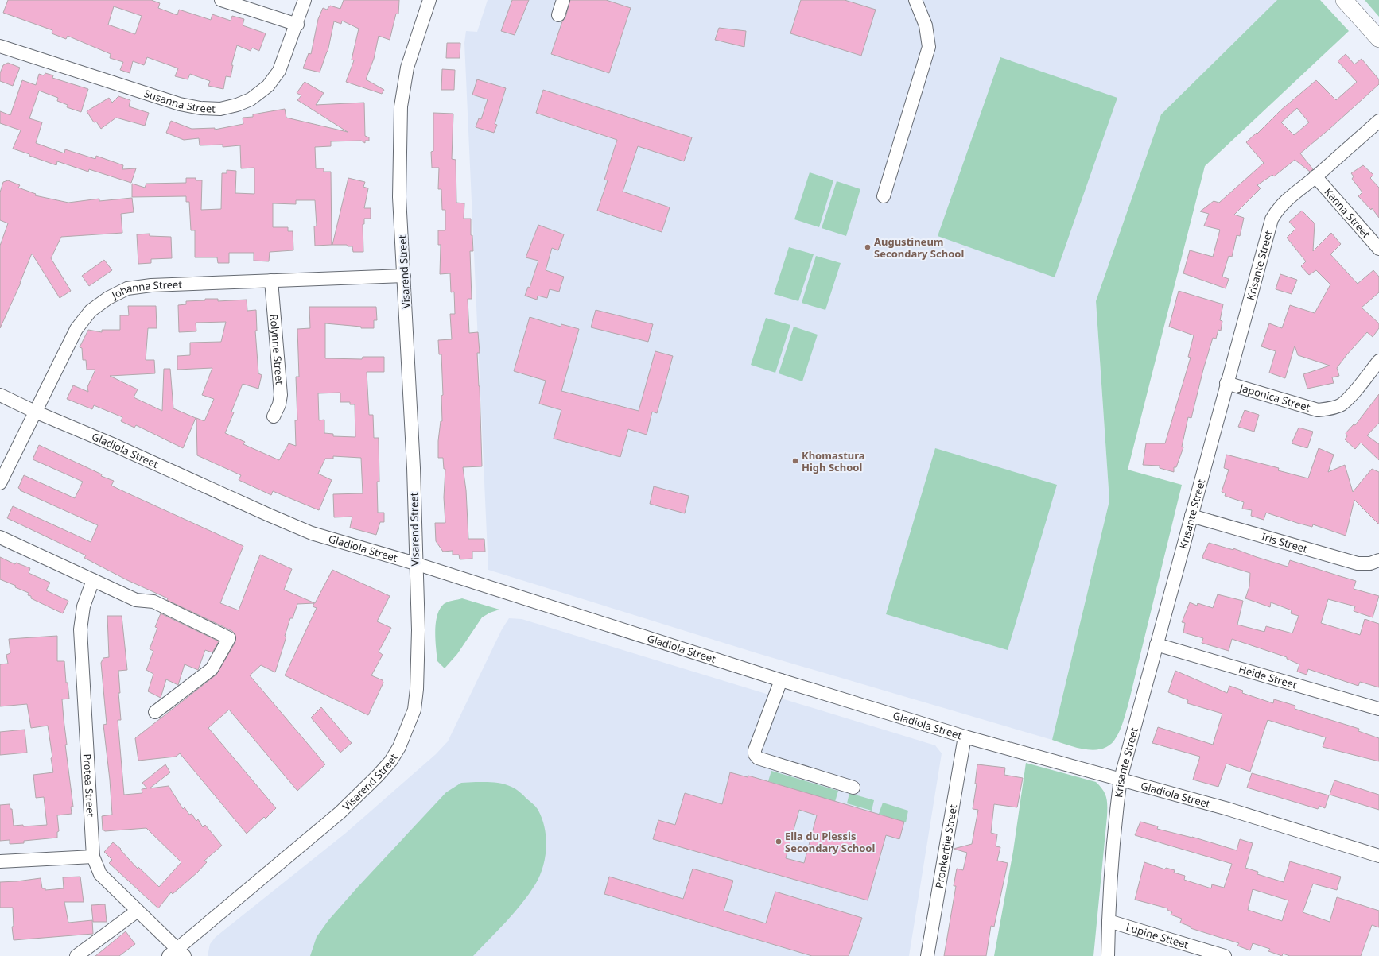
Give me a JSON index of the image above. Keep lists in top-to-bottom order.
{
  "streets": {
    "street": [
      "Susanna Street",
      "Kanna Street",
      "Krisante Street",
      "Visarend Street",
      "Johanna Street",
      "Rolynne Street",
      "Japonica Street",
      "Gladiola Street",
      "Iris Street",
      "Heide Street",
      "Protea Street",
      "Pronkertjie Street",
      "Lupine Stteet"
    ]
  },
  "crossings": [
    ["Kanna Street", "Krisante Street"],
    ["Krisante Street", "Japonica Street"],
    ["Krisante Street", "Gladiola Street"],
    ["Krisante Street", "Iris Street"],
    ["Krisante Street", "Heide Street"],
    ["Krisante Street", "Lupine Stteet"],
    ["Visarend Street", "Johanna Street"],
    ["Visarend Street", "Gladiola Street"],
    ["Visarend Street", "Protea Street"],
    ["Johanna Street", "Rolynne Street"],
    ["Johanna Street", "Gladiola Street"],
    ["Gladiola Street", "Pronkertjie Street"]
  ],
  "places": ["Augustineum Secondary School", "Khomastura High School", "Ella du Plessis Secondary School"]
}
